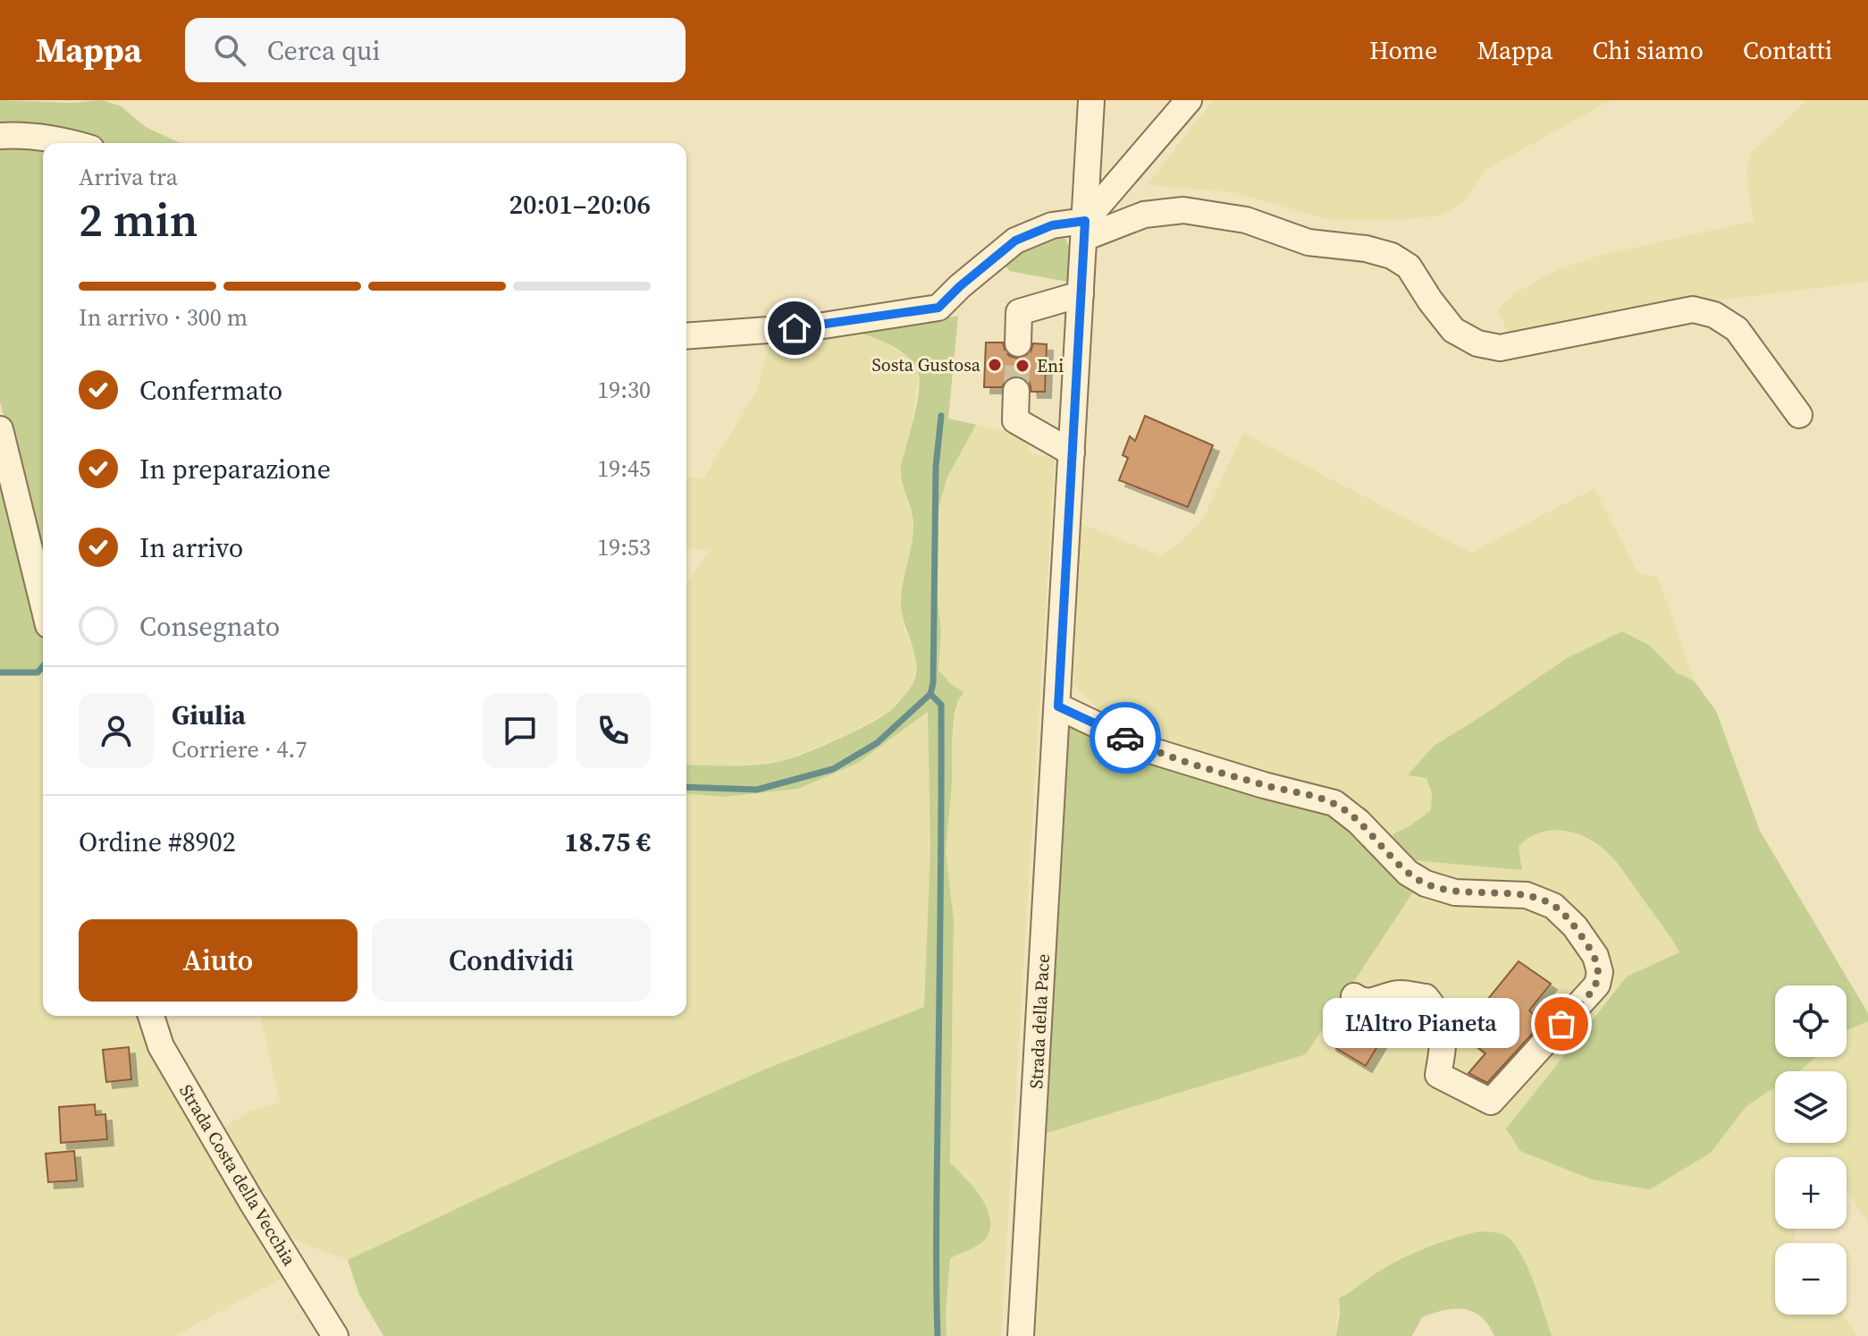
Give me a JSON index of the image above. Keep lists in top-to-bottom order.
{
  "streets": {
    "street": ["Strada della Pace", "Strada Costa della Vecchia"]
  },
  "places": ["Sosta Gustosa", "Eni", "L'Altro Pianeta"],
  "page": {
    "header": "Mappa",
    "search": "Cerca qui",
    "nav": [
      "Home",
      "Mappa",
      "Chi siamo",
      "Contatti"
    ],
    "heading": ["2 min", "Arriva tra", "20:01–20:06"],
    "panel": [
      "Giulia",
      "Corriere · 4.7",
      "Ordine #8902",
      "18.75 €"
    ],
    "bar": "In arrivo · 300 m",
    "list": [
      ["Confermato", "19:30"],
      ["In preparazione", "19:45"],
      ["In arrivo", "19:53"],
      "Consegnato"
    ],
    "buttons": ["Aiuto", "Condividi"],
    "map_buttons": ["+", "−"],
    "bubble": "L'Altro Pianeta"
  }
}
